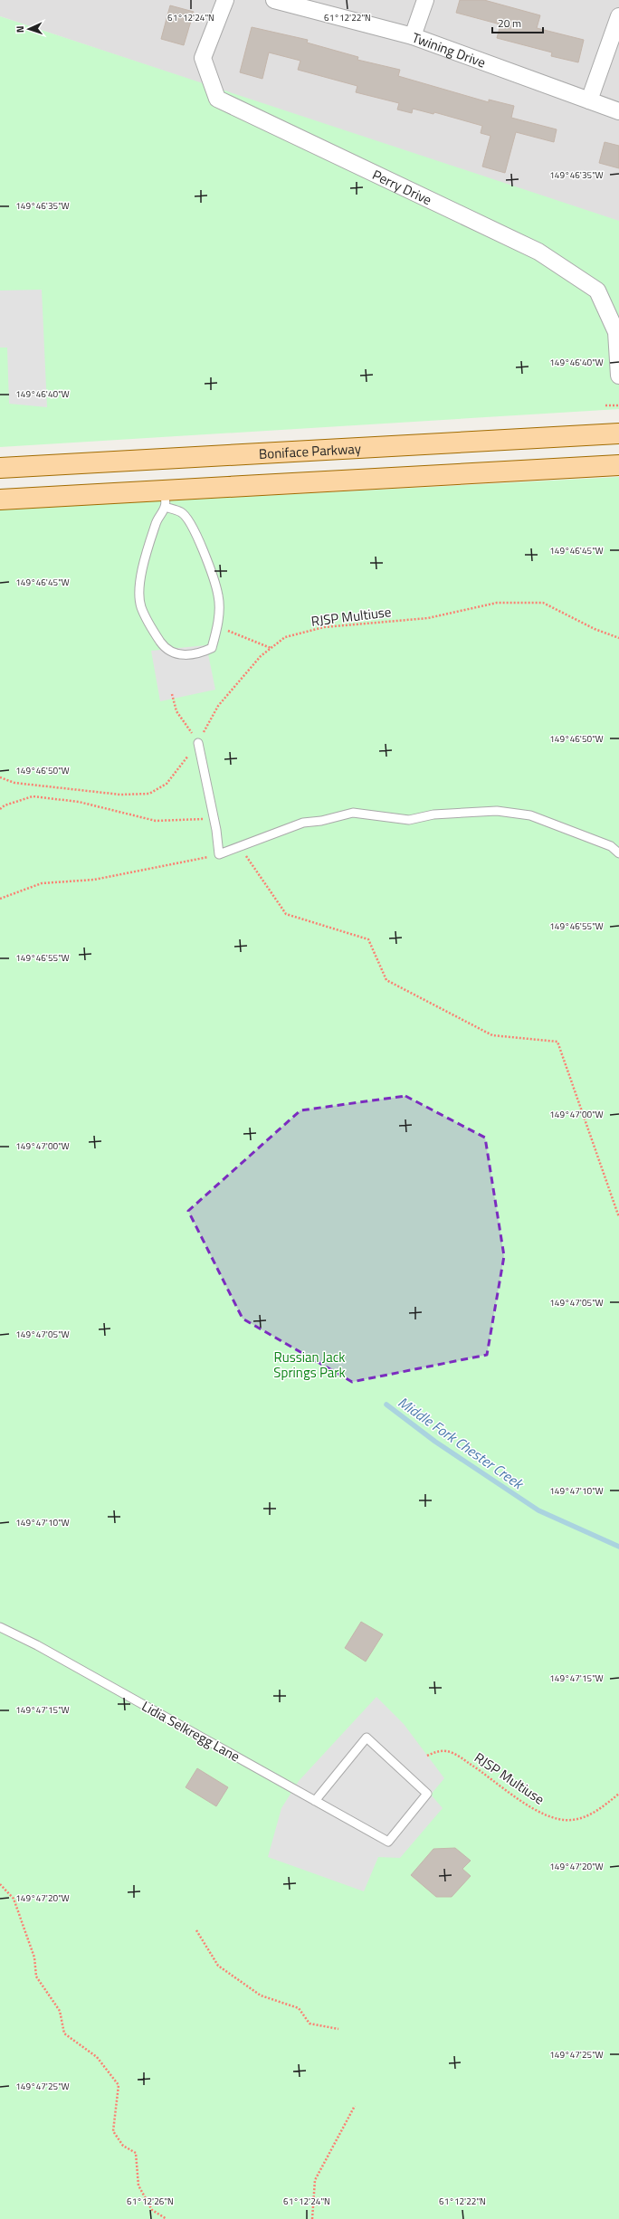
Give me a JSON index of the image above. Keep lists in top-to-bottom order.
{
  "streets": {
    "main road": ["Boniface Parkway"],
    "street": ["Twining Drive", "Perry Drive"],
    "lane": ["Lidia Selkregg Lane"],
    "path": ["RJSP Multiuse"]
  },
  "water": ["Middle Fork Chester Creek"],
  "parks": ["Russian Jack Springs Park"],
  "scale_bar": "20 m",
  "north": "left",
  "coordinates": [
    "61°12'24\"N",
    "61°12'22\"N",
    "149°46'35\"W",
    "149°46'40\"W",
    "149°46'45\"W",
    "149°46'50\"W",
    "149°46'55\"W",
    "149°47'00\"W",
    "149°47'05\"W",
    "149°47'10\"W",
    "149°47'15\"W",
    "149°47'20\"W",
    "149°47'25\"W",
    "61°12'26\"N"
  ]
}
